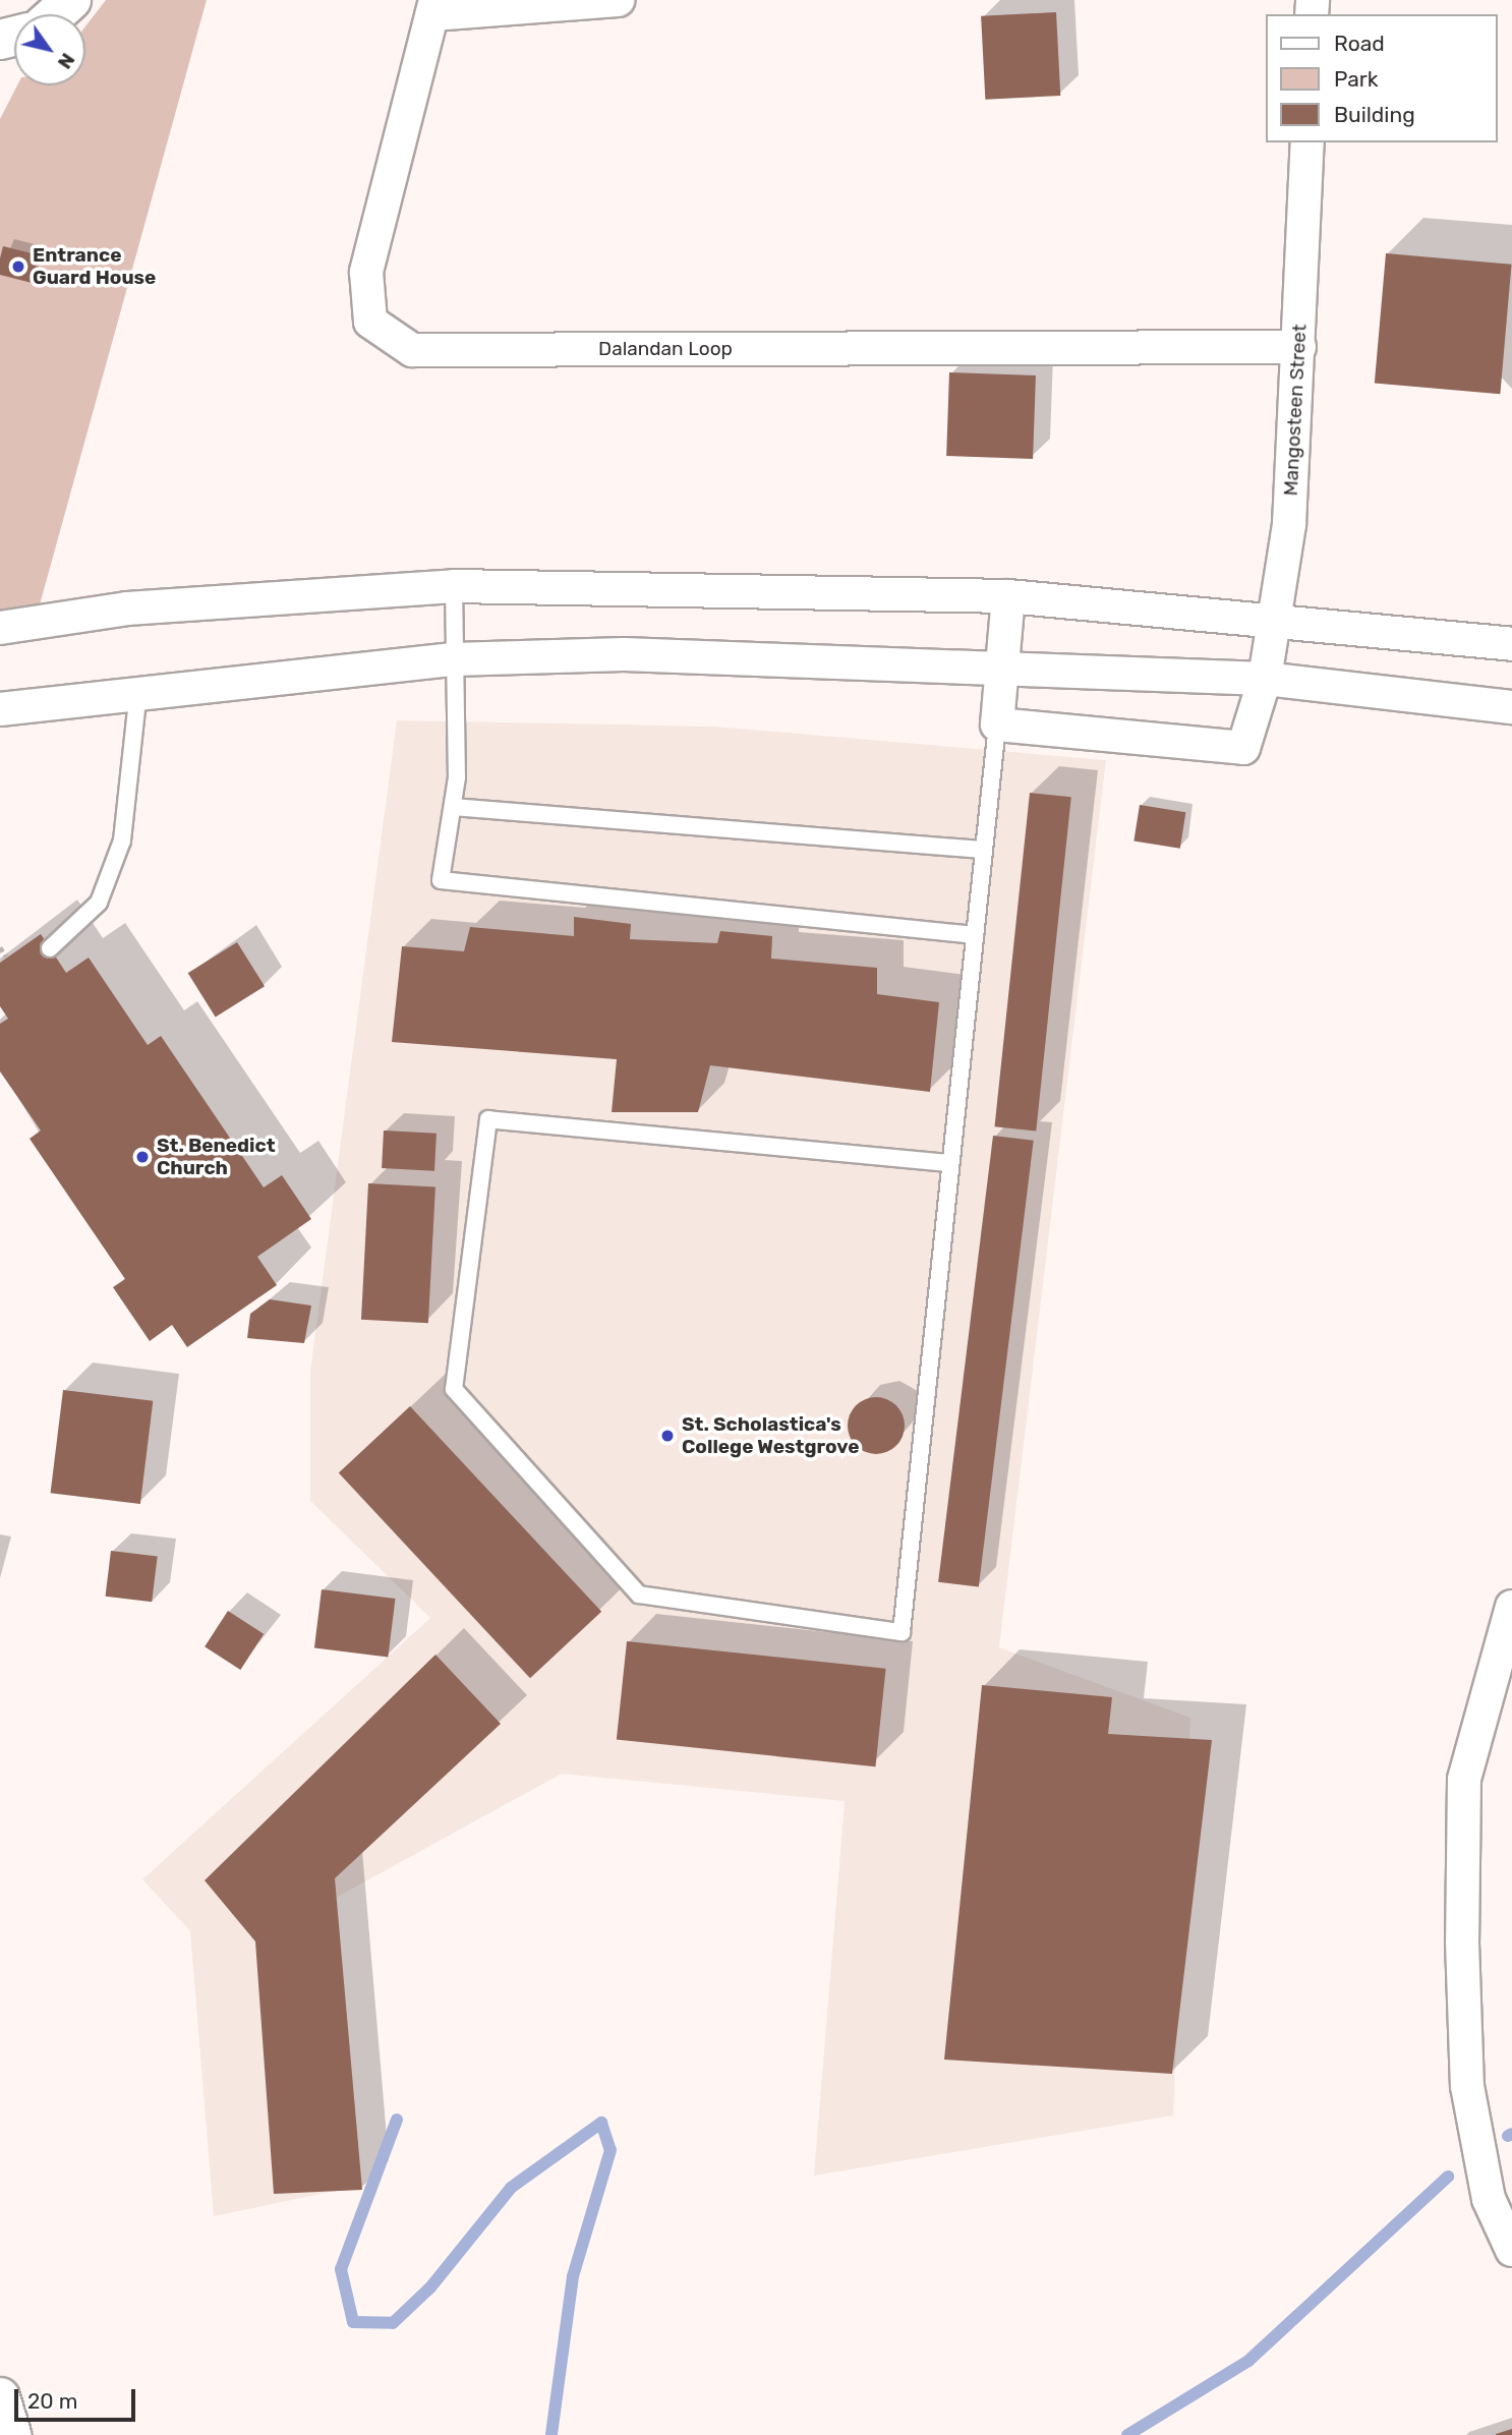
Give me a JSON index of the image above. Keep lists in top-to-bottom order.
{
  "streets": {
    "street": ["Dalandan Loop", "Mangosteen Street"]
  },
  "crossings": [
    ["Dalandan Loop", "Mangosteen Street"]
  ],
  "places": ["Entrance Guard House", "St. Benedict Church", "St. Scholastica's College Westgrove"],
  "legend": ["Road", "Park", "Building"],
  "scale_bar": "20 m",
  "north": "bottom right"
}
